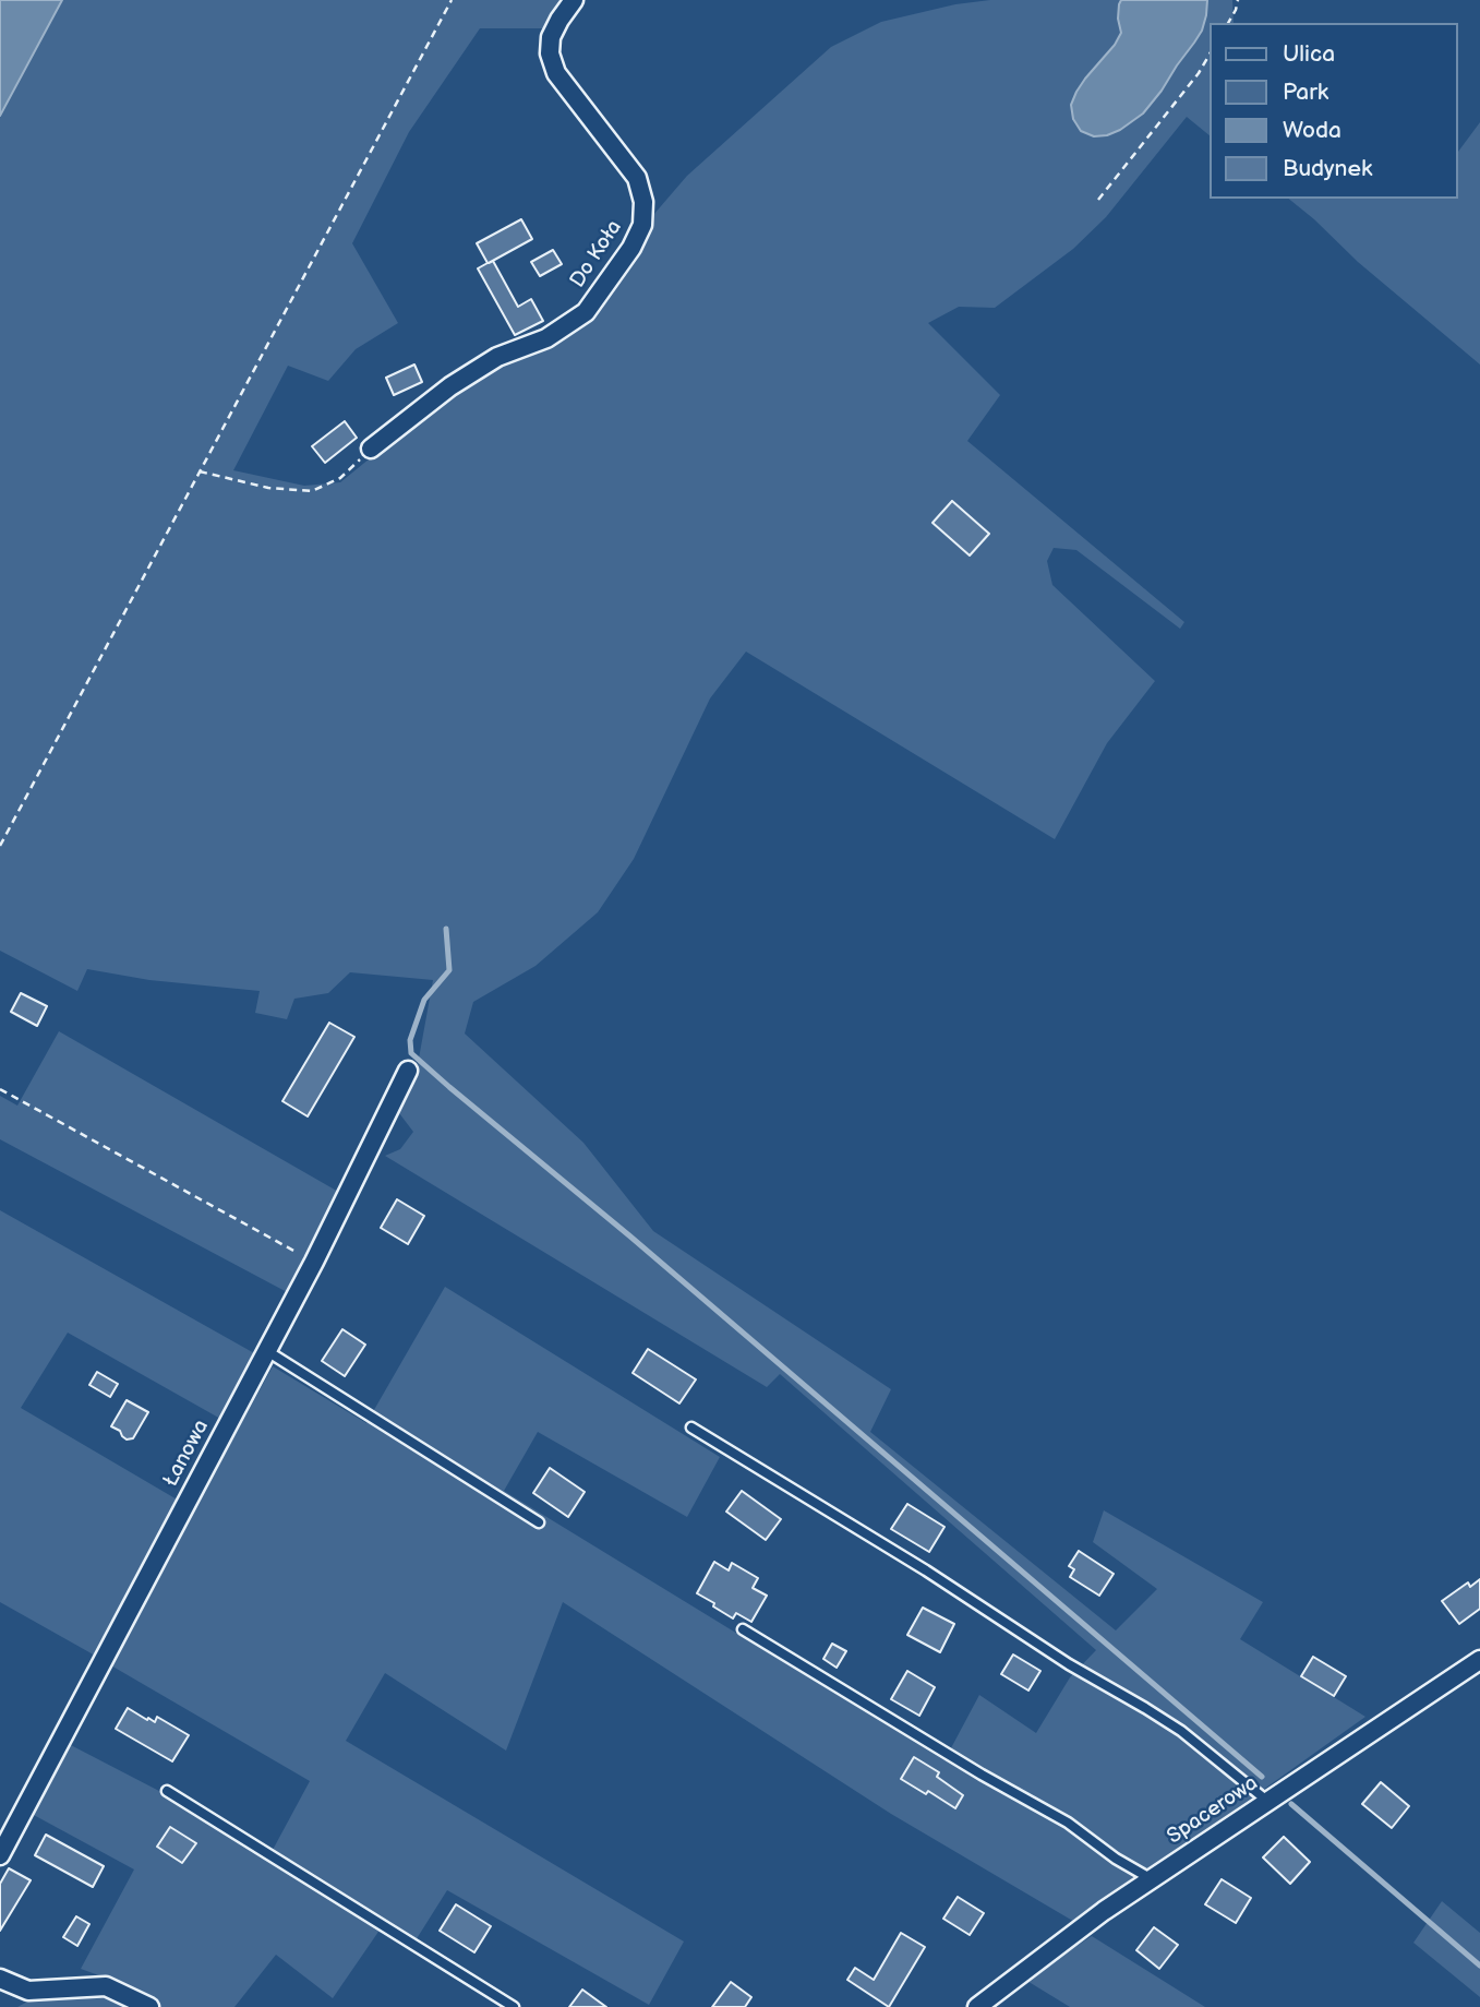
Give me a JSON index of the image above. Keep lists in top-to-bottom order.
{
  "streets": {
    "street": ["Do Koła", "Łanowa", "Spacerowa"]
  },
  "legend": [
    "Ulica",
    "Park",
    "Woda",
    "Budynek"
  ]
}
